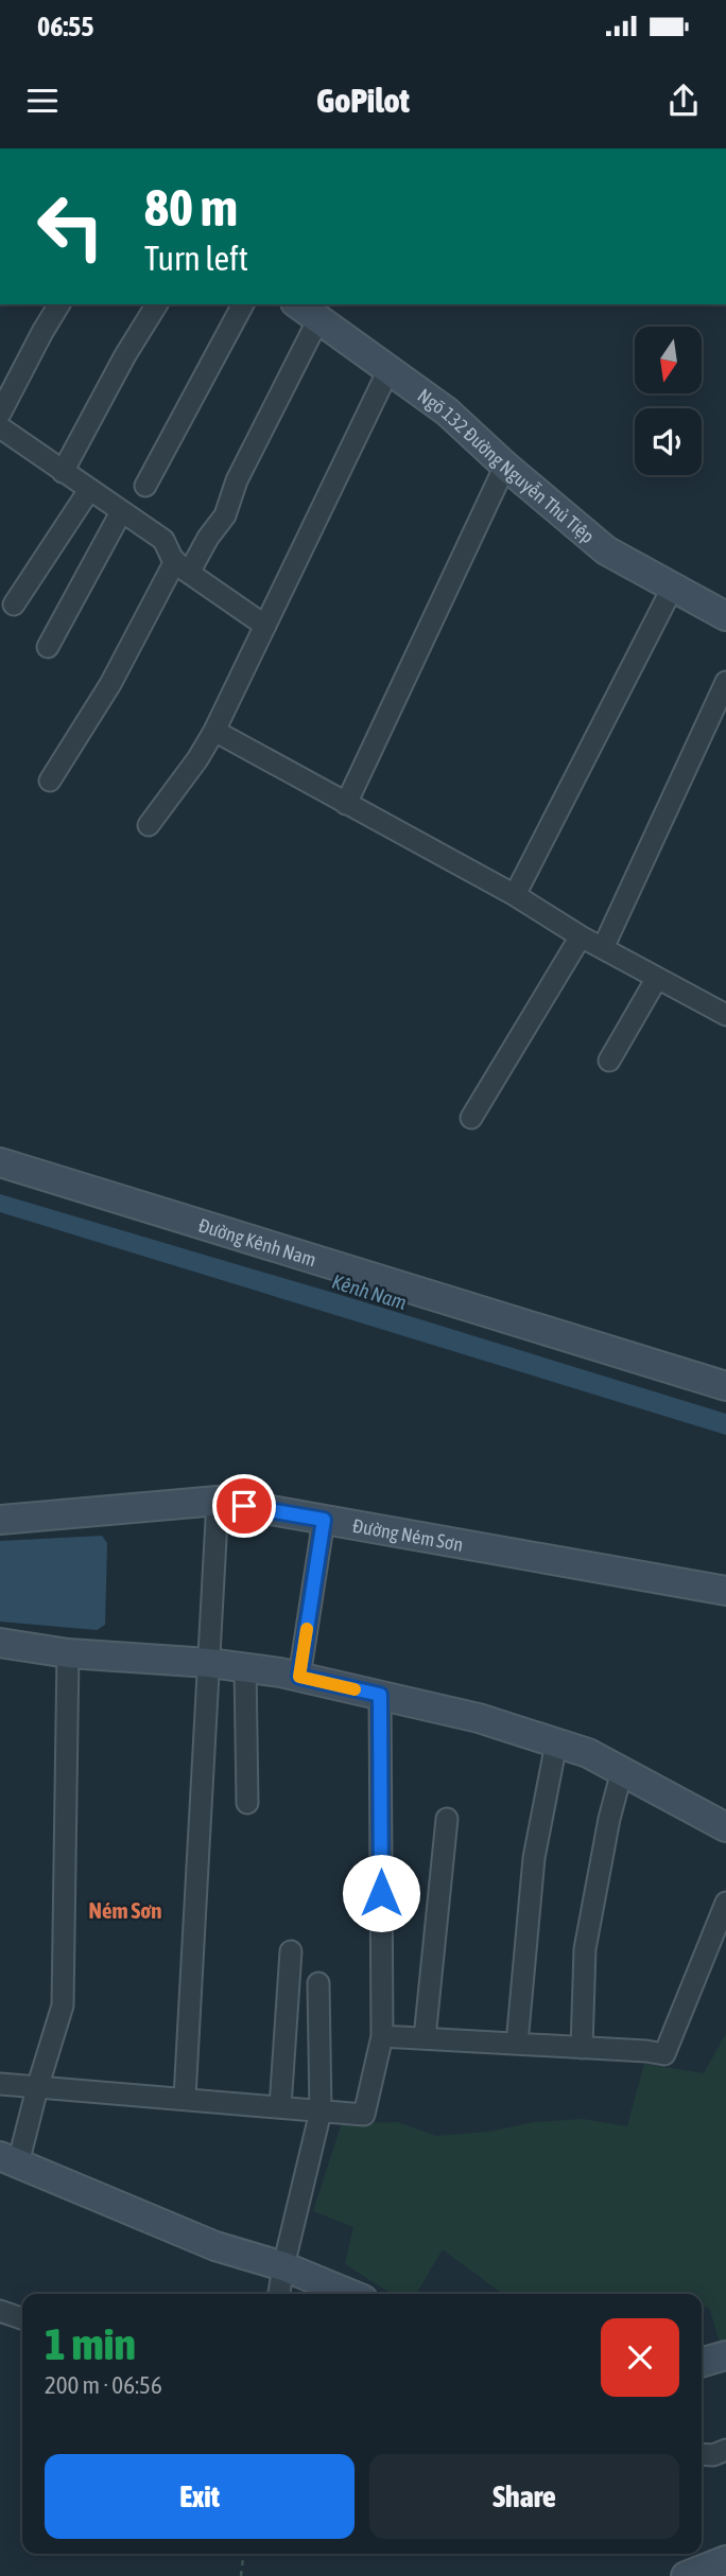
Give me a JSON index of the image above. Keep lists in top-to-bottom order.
{
  "streets": {
    "street": ["Ngõ 132 Đường Nguyễn Thủ Tiệp", "Đường Kênh Nam", "Đường Ném Sơn"]
  },
  "districts": ["Ném Sơn"],
  "water": ["Kênh Nam"],
  "north": "bottom",
  "page": {
    "status": "06:55",
    "header": "GoPilot",
    "turn": ["80 m", "Turn left"],
    "heading": ["1 min", "200 m · 06:56"],
    "buttons": ["Exit", "Share"]
  }
}
